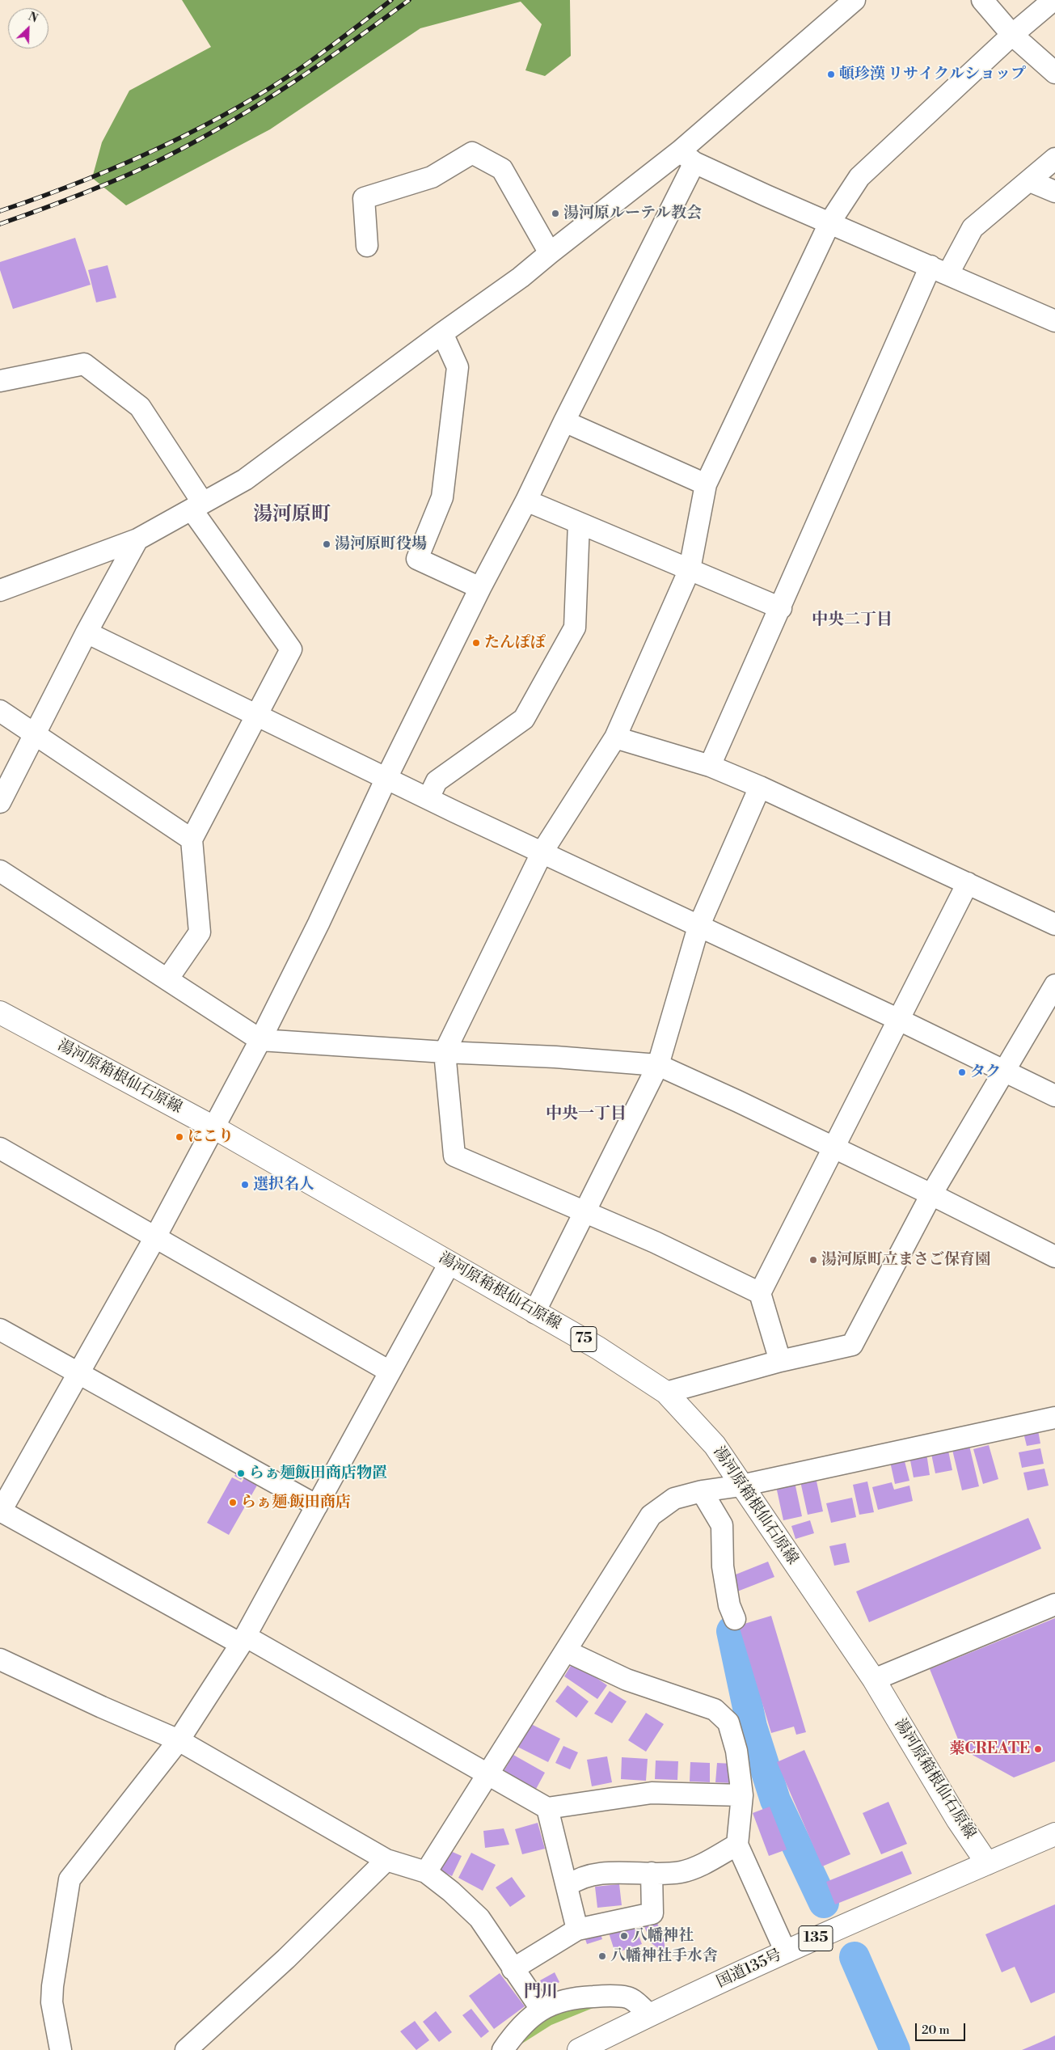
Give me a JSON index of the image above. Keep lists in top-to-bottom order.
{
  "streets": {
    "main road": [
      "湯河原箱根仙石原線",
      "75",
      "135",
      "国道135号"
    ]
  },
  "crossings": [
    ["湯河原箱根仙石原線", "国道135号"]
  ],
  "districts": [
    "湯河原町",
    "中央二丁目",
    "中央一丁目",
    "門川"
  ],
  "places": [
    "頓珍漢 リサイクルショップ",
    "湯河原ルーテル教会",
    "湯河原町役場",
    "たんぽぽ",
    "タク",
    "にこり",
    "選択名人",
    "湯河原町立まさご保育園",
    "らぁ麺飯田商店物置",
    "らぁ麺 飯田商店",
    "薬CREATE",
    "八幡神社",
    "八幡神社手水舎"
  ],
  "scale_bar": "20 m",
  "north": "top right"
}
